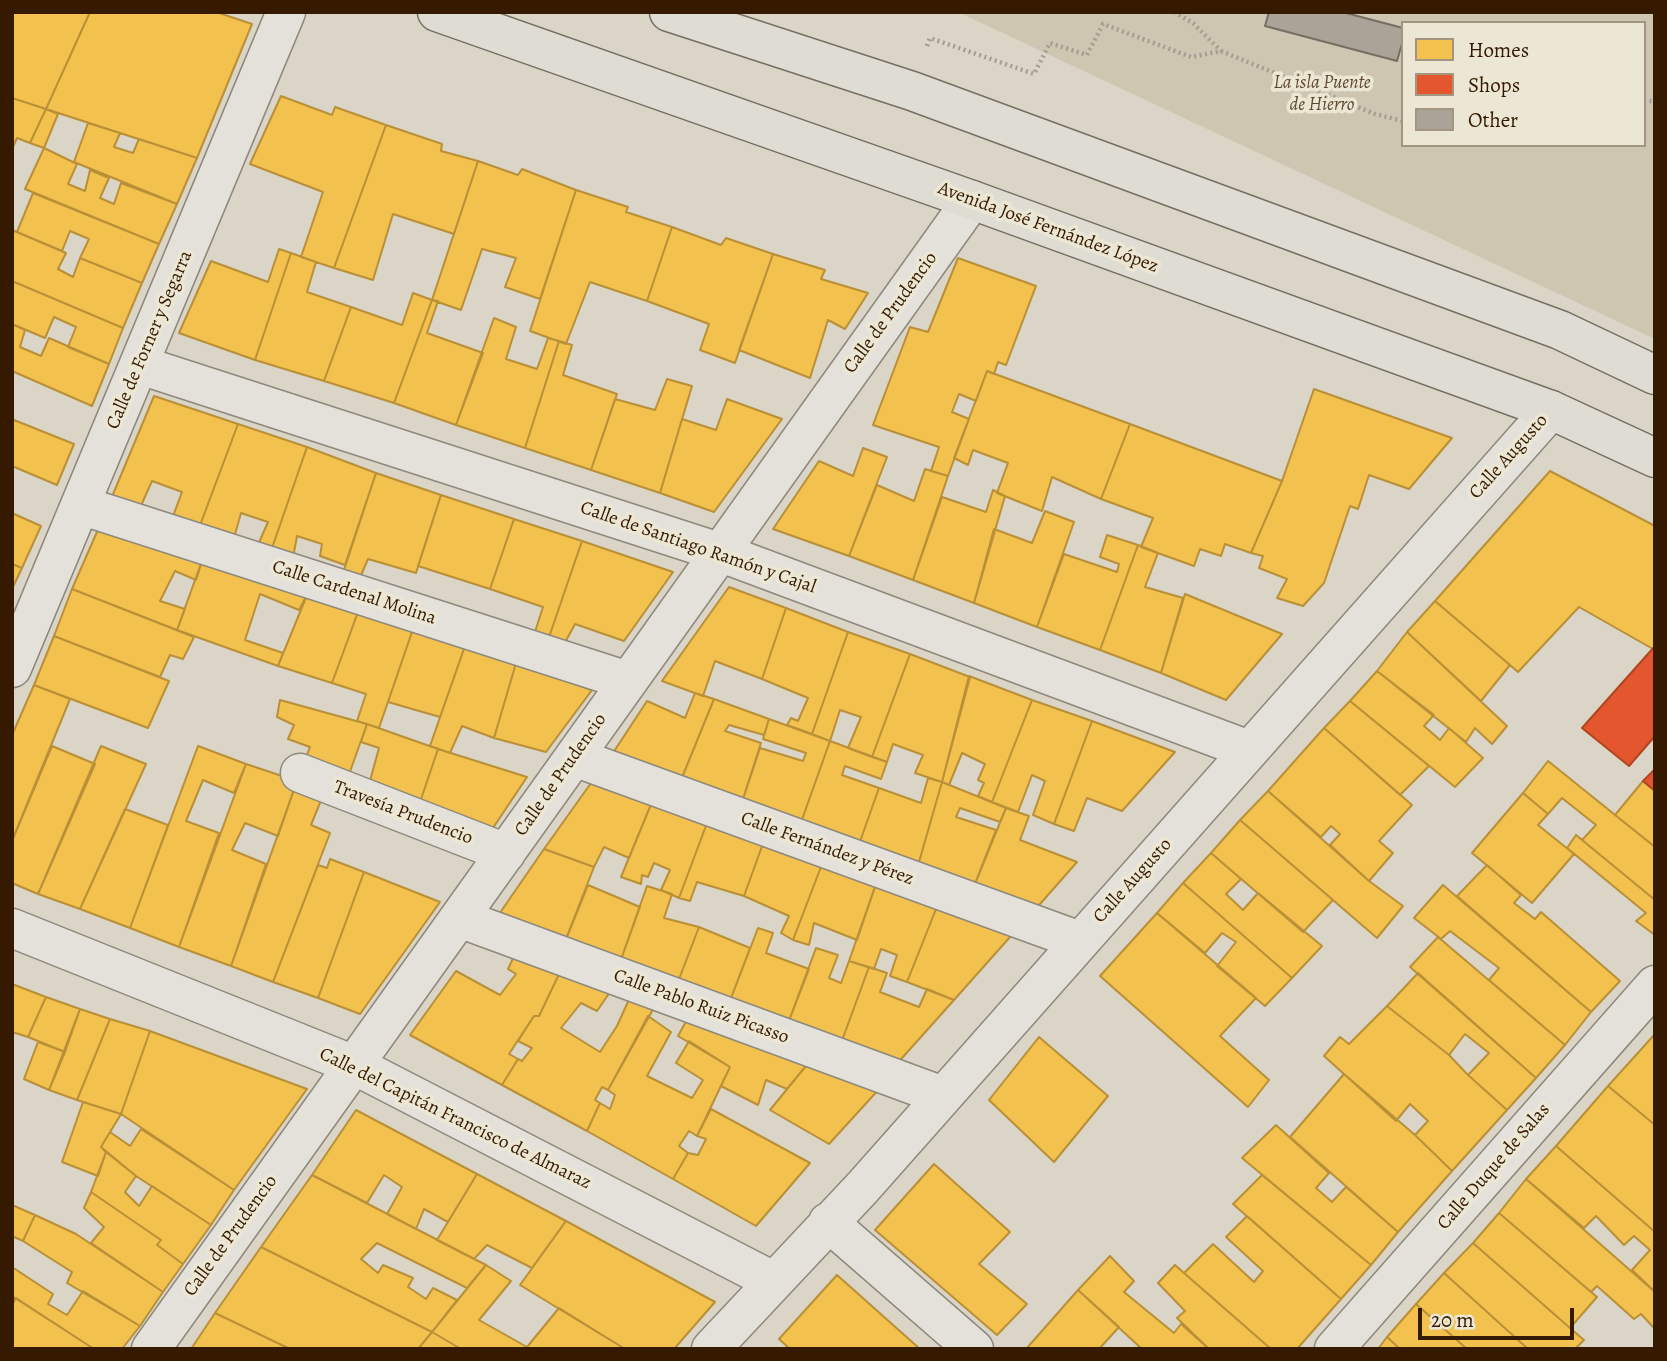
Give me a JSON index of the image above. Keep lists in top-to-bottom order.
{
  "streets": {
    "main road": ["Avenida José Fernández López"],
    "street": [
      "Calle de Prudencio",
      "Calle de Forner y Segarra",
      "Calle Augusto",
      "Calle de Santiago Ramón y Cajal",
      "Calle Cardenal Molina",
      "Travesía Prudencio",
      "Calle Fernández y Pérez",
      "Calle Pablo Ruiz Picasso",
      "Calle del Capitán Francisco de Almaraz",
      "Calle Duque de Salas"
    ]
  },
  "crossings": [
    ["Avenida José Fernández López", "Calle de Prudencio"],
    ["Avenida José Fernández López", "Calle Augusto"],
    ["Calle de Prudencio", "Calle de Santiago Ramón y Cajal"],
    ["Calle de Prudencio", "Calle Cardenal Molina"],
    ["Calle de Prudencio", "Travesía Prudencio"],
    ["Calle de Prudencio", "Calle Fernández y Pérez"],
    ["Calle de Prudencio", "Calle Pablo Ruiz Picasso"],
    ["Calle de Prudencio", "Calle del Capitán Francisco de Almaraz"],
    ["Calle de Forner y Segarra", "Calle de Santiago Ramón y Cajal"],
    ["Calle de Forner y Segarra", "Calle Cardenal Molina"],
    ["Calle Augusto", "Calle de Santiago Ramón y Cajal"],
    ["Calle Augusto", "Calle Fernández y Pérez"],
    ["Calle Augusto", "Calle Pablo Ruiz Picasso"],
    ["Calle Augusto", "Calle del Capitán Francisco de Almaraz"]
  ],
  "parks": ["La isla Puente de Hierro"],
  "legend": ["Homes", "Shops", "Other"],
  "scale_bar": "20 m"
}
